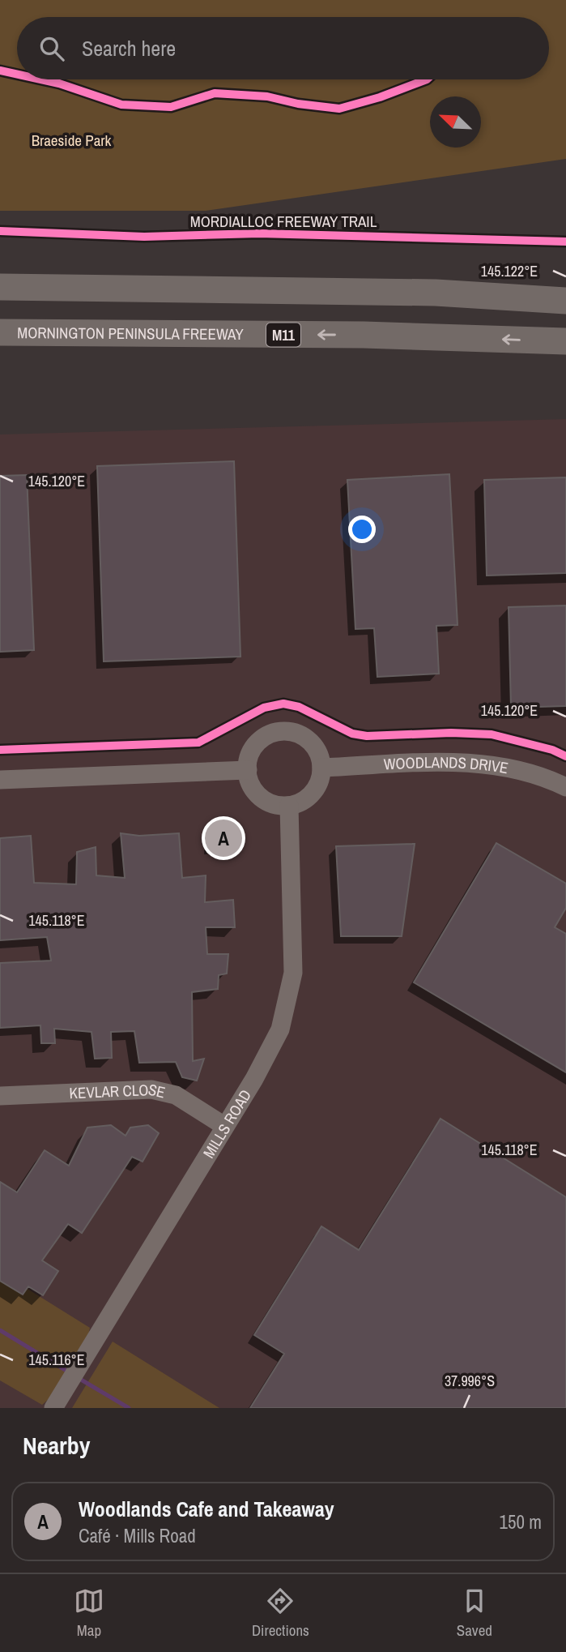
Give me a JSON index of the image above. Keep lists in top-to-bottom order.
{
  "streets": {
    "highway": ["MORNINGTON PENINSULA FREEWAY", "M11"],
    "street": ["WOODLANDS DRIVE", "KEVLAR CLOSE", "MILLS ROAD"],
    "cycle path": ["MORDIALLOC FREEWAY TRAIL"]
  },
  "crossings": [
    ["WOODLANDS DRIVE", "MILLS ROAD"],
    ["KEVLAR CLOSE", "MILLS ROAD"]
  ],
  "parks": ["Braeside Park"],
  "north": "top left",
  "page": {
    "search": "Search here",
    "pins": "A",
    "heading": "Nearby",
    "list": [
      {
        "mark": "A",
        "name": "Woodlands Cafe and Takeaway",
        "note": "Café · Mills Road",
        "value": "150 m"
      }
    ],
    "nav": ["Map", "Directions", "Saved"]
  },
  "coordinates": [
    "145.122°E",
    "145.120°E",
    "145.118°E",
    "145.116°E",
    "37.996°S"
  ]
}
